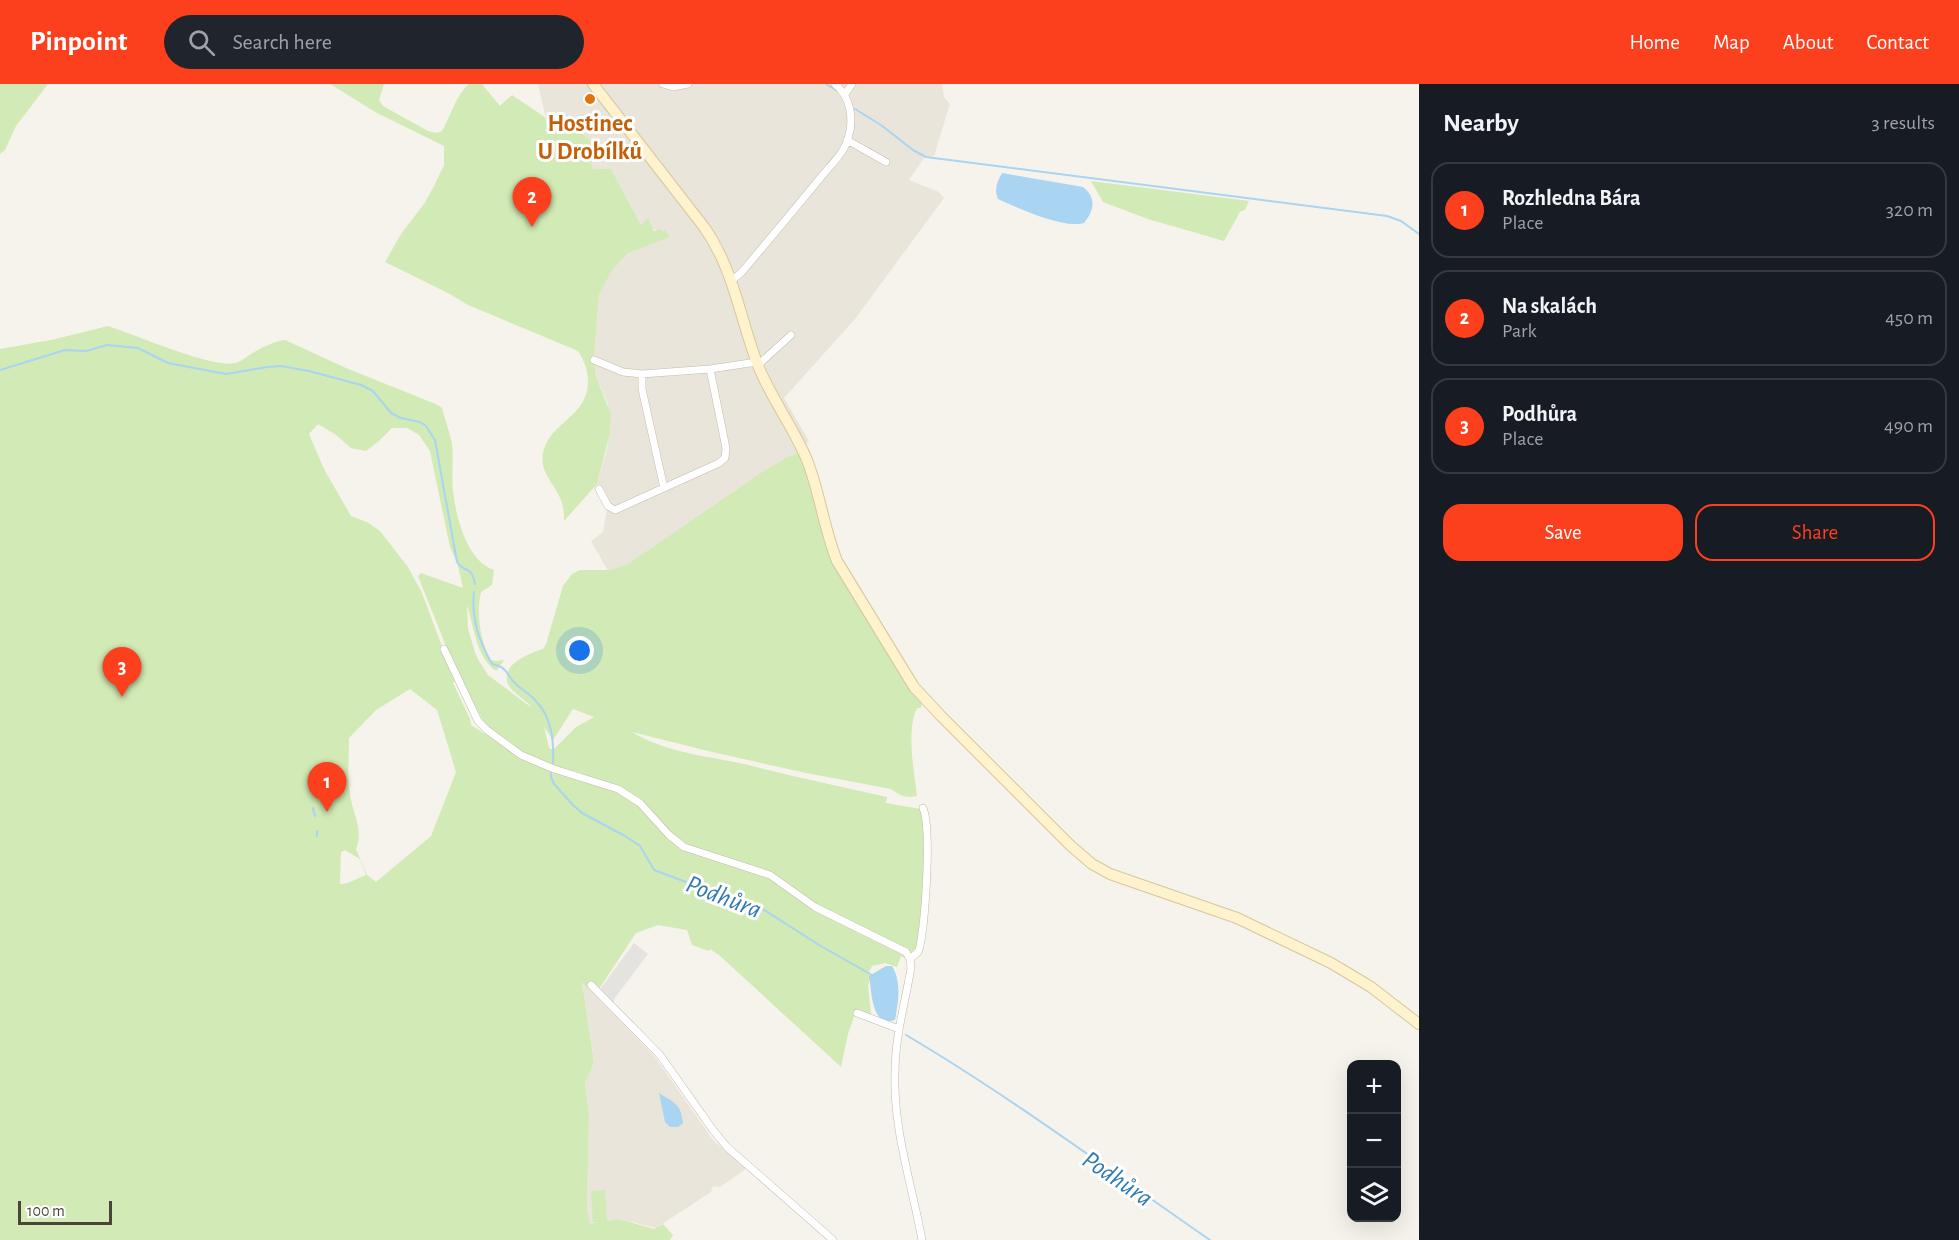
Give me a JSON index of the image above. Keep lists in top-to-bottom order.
{
  "water": ["Podhůra"],
  "places": ["Hostinec U Drobílků"],
  "scale_bar": "100 m",
  "page": {
    "header": "Pinpoint",
    "search": "Search here",
    "nav": [
      "Home",
      "Map",
      "About",
      "Contact"
    ],
    "heading": ["Nearby", "3 results"],
    "list": [
      {
        "mark": "1",
        "name": "Rozhledna Bára",
        "note": "Place",
        "value": "320 m"
      },
      {
        "mark": "2",
        "name": "Na skalách",
        "note": "Park",
        "value": "450 m"
      },
      {
        "mark": "3",
        "name": "Podhůra",
        "note": "Place",
        "value": "490 m"
      }
    ],
    "pins": ["2", "3", "1"],
    "buttons": ["Save", "Share"],
    "map_buttons": ["+", "−"],
    "scale": "100 m"
  }
}
